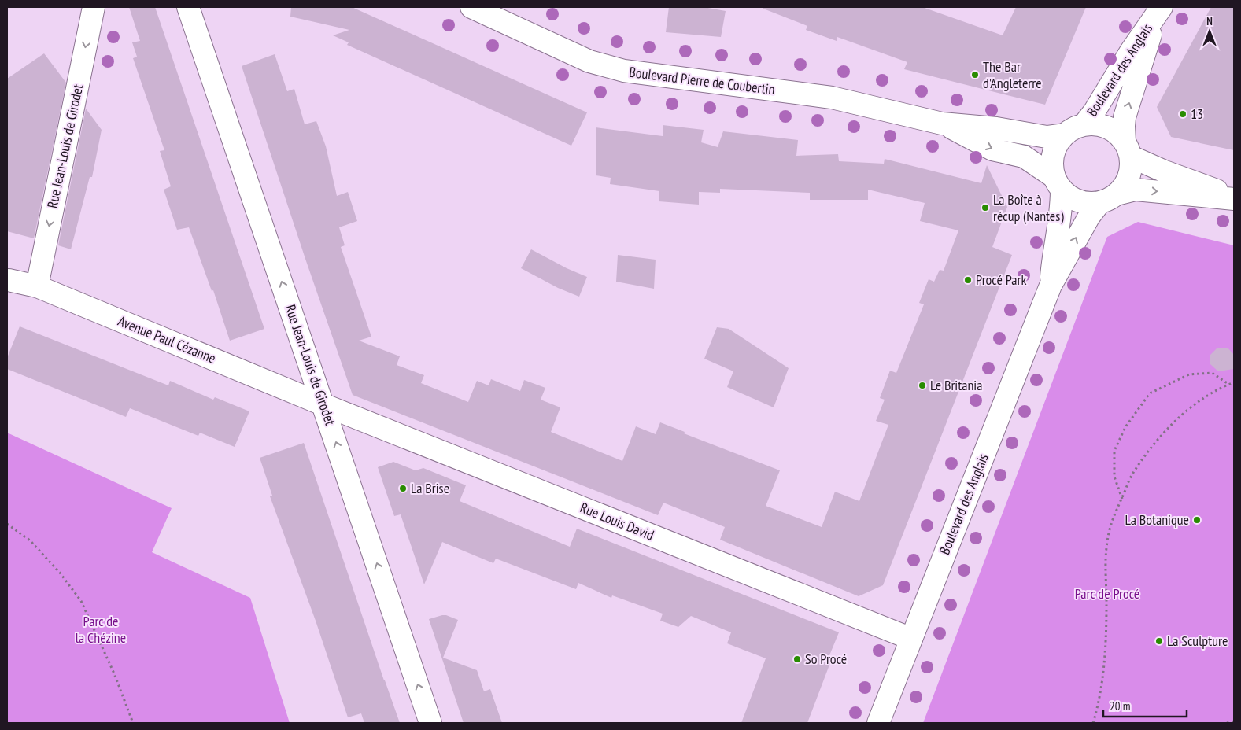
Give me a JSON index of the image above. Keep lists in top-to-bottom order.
{
  "streets": {
    "street": [
      "Boulevard des Anglais",
      "Boulevard Pierre de Coubertin",
      "Rue Jean-Louis de Girodet",
      "Avenue Paul Cézanne",
      "Rue Louis David"
    ]
  },
  "crossings": [
    ["Boulevard des Anglais", "Boulevard Pierre de Coubertin"],
    ["Boulevard des Anglais", "Rue Louis David"],
    ["Rue Jean-Louis de Girodet", "Avenue Paul Cézanne"],
    ["Rue Jean-Louis de Girodet", "Rue Louis David"],
    ["Avenue Paul Cézanne", "Rue Louis David"]
  ],
  "parks": ["Parc de Procé", "Parc de la Chézine"],
  "places": [
    "The Bar d'Angleterre",
    "13",
    "La Boîte à récup (Nantes)",
    "Procé Park",
    "Le Britania",
    "La Brise",
    "La Botanique",
    "La Sculpture",
    "So Procé"
  ],
  "scale_bar": "20 m",
  "north": "top"
}
